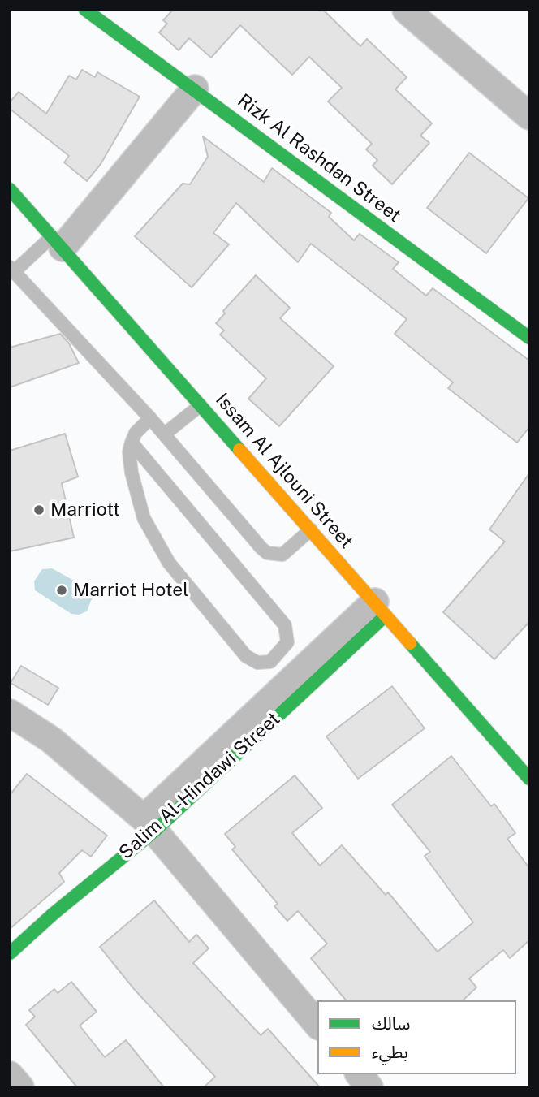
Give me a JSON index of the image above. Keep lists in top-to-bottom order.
{
  "streets": {
    "street": ["Rizk Al Rashdan Street", "Issam Al Ajlouni Street", "Salim Al-Hindawi Street"]
  },
  "crossings": [
    ["Issam Al Ajlouni Street", "Salim Al-Hindawi Street"]
  ],
  "places": ["Marriott", "Marriot Hotel"],
  "legend": ["سالك", "بطيء"]
}
